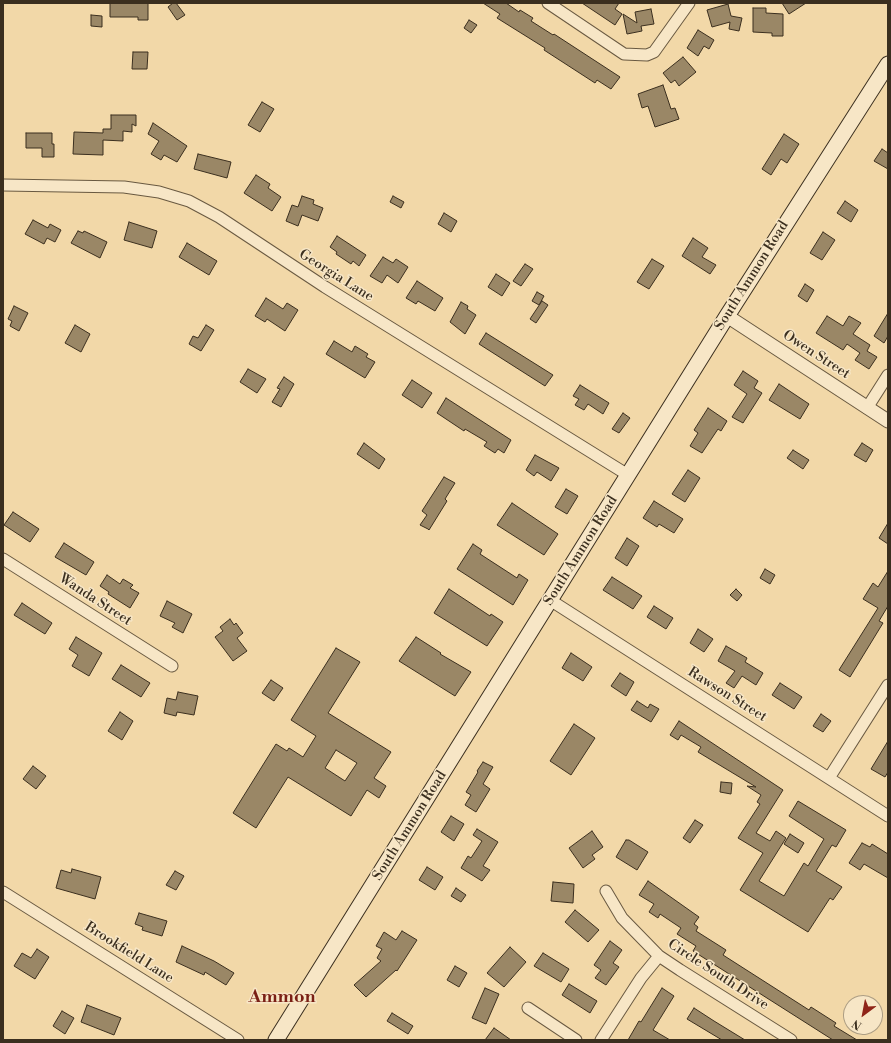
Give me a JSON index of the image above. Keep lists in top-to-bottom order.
{
  "streets": {
    "main road": ["South Ammon Road"],
    "street": [
      "Georgia Lane",
      "Owen Street",
      "Wanda Street",
      "Rawson Street",
      "Brookfield Lane",
      "Circle South Drive"
    ]
  },
  "crossings": [
    ["Georgia Lane", "South Ammon Road"],
    ["South Ammon Road", "Owen Street"],
    ["South Ammon Road", "Rawson Street"]
  ],
  "districts": ["Ammon"],
  "north": "bottom left"
}
